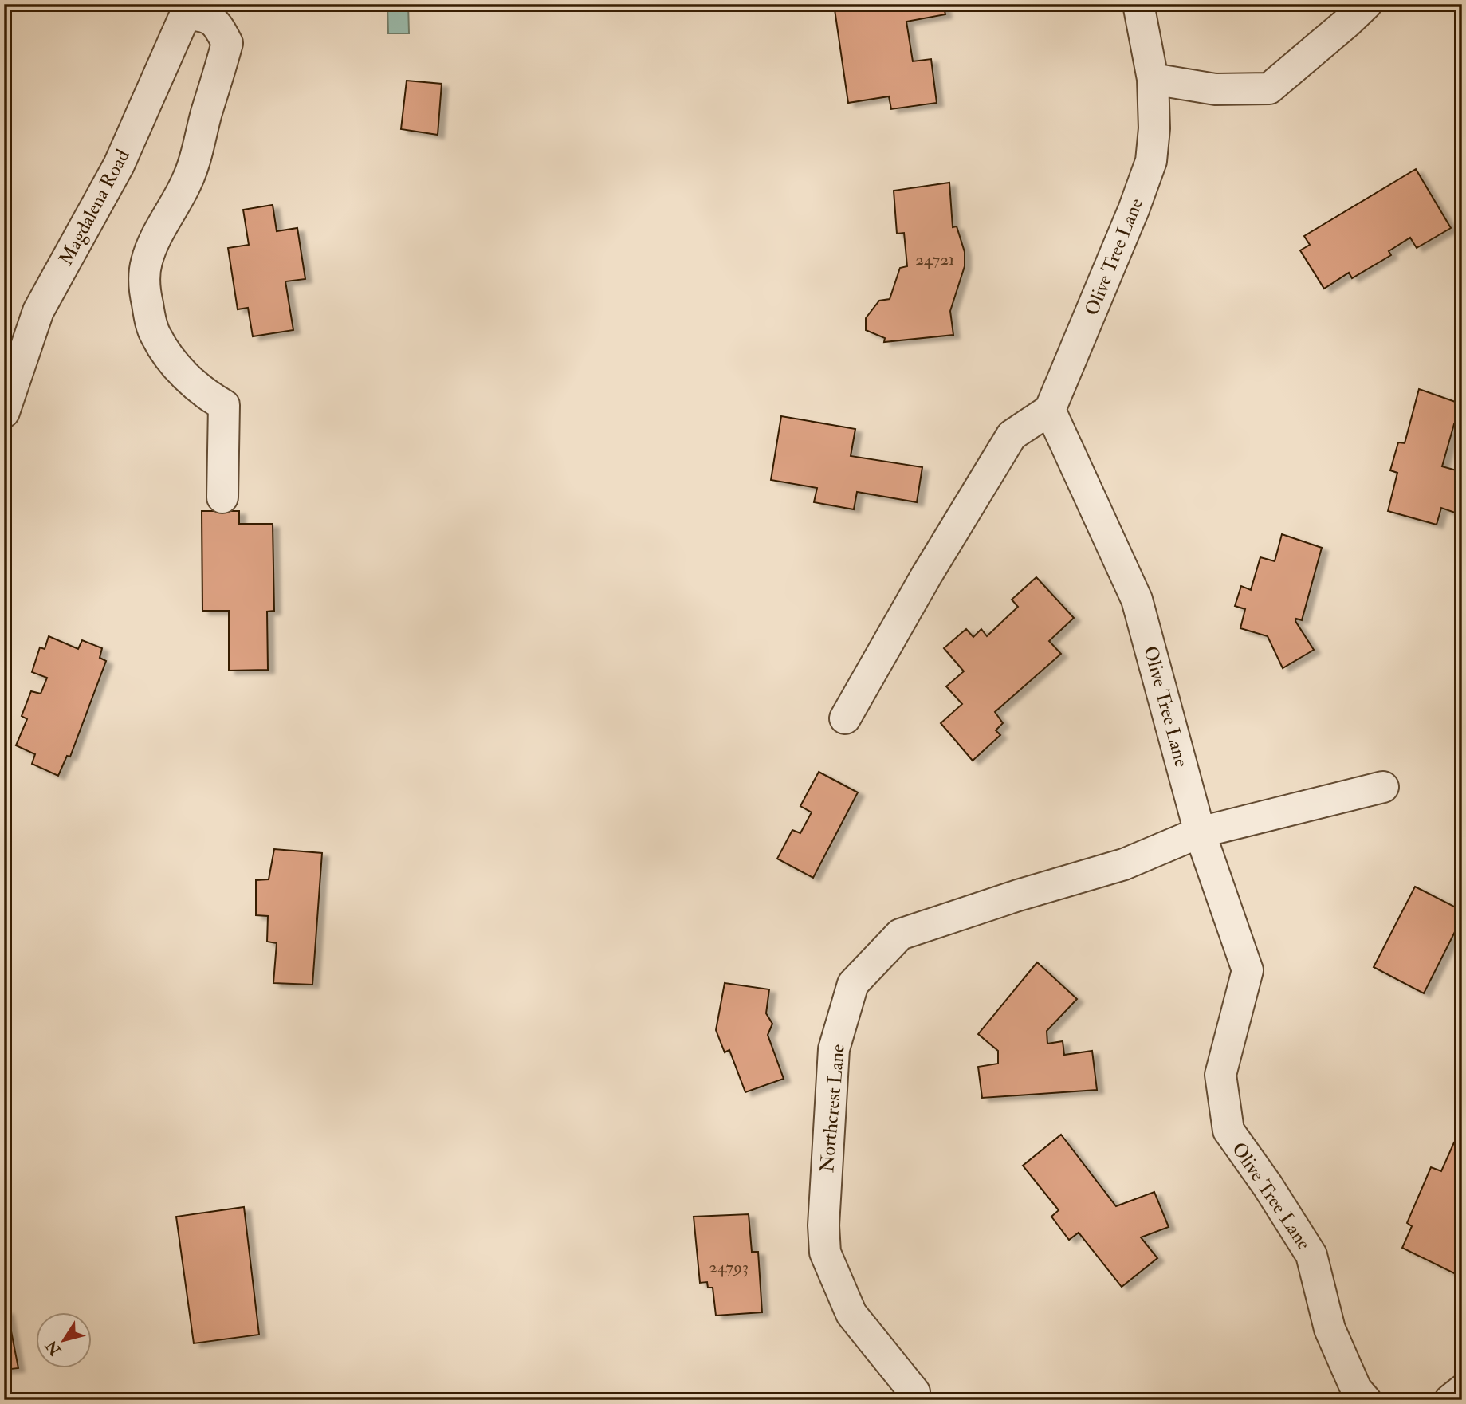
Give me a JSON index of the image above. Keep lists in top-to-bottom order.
{
  "streets": {
    "street": ["Magdalena Road", "Olive Tree Lane", "Northcrest Lane"]
  },
  "crossings": [
    ["Olive Tree Lane", "Northcrest Lane"]
  ],
  "house_numbers": ["24721", "24793"],
  "north": "bottom left"
}
